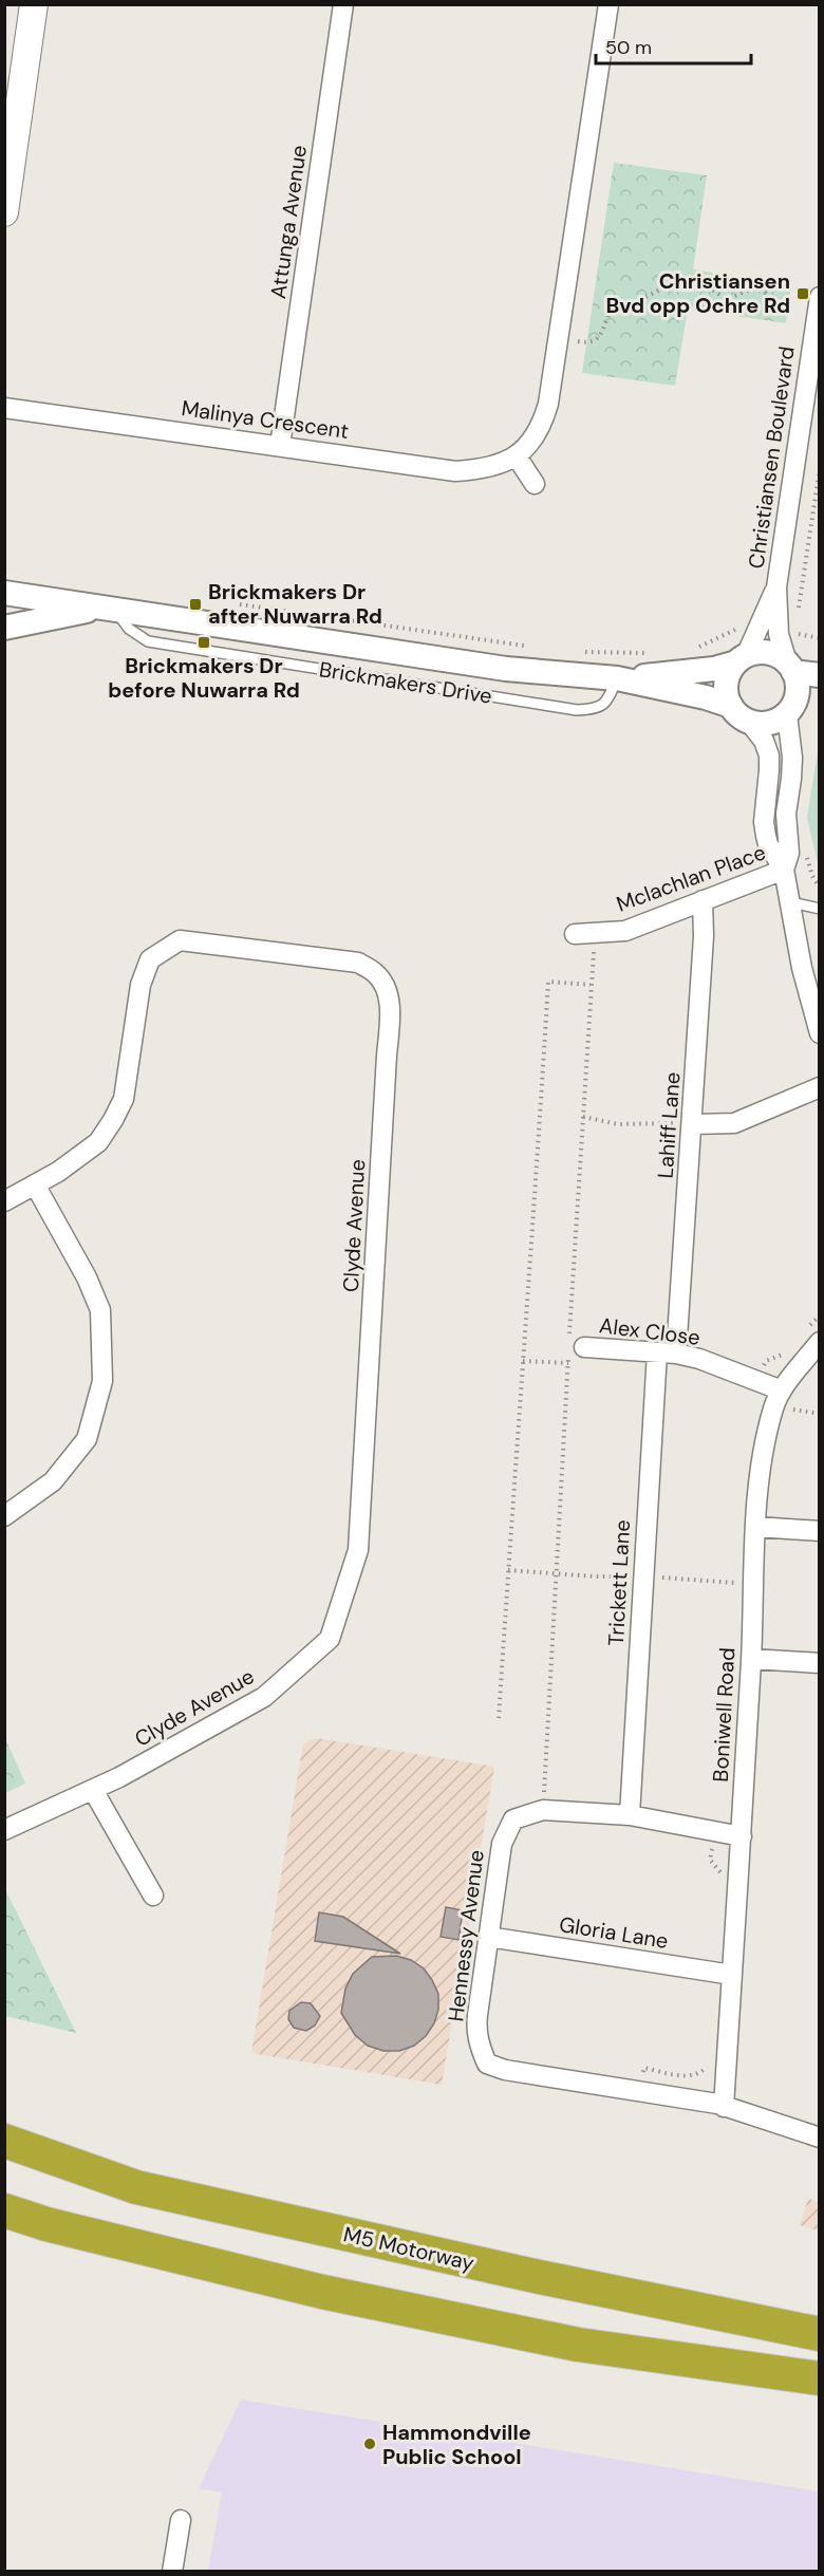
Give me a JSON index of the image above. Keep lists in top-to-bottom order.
{
  "streets": {
    "highway": ["M5 Motorway"],
    "street": [
      "Attunga Avenue",
      "Malinya Crescent",
      "Christiansen Boulevard",
      "Brickmakers Drive",
      "Mclachlan Place",
      "Lahiff Lane",
      "Clyde Avenue",
      "Alex Close",
      "Trickett Lane",
      "Boniwell Road",
      "Gloria Lane",
      "Hennessy Avenue"
    ]
  },
  "crossings": [
    ["Attunga Avenue", "Malinya Crescent"],
    ["Christiansen Boulevard", "Brickmakers Drive"],
    ["Mclachlan Place", "Lahiff Lane"],
    ["Lahiff Lane", "Alex Close"],
    ["Alex Close", "Trickett Lane"],
    ["Alex Close", "Boniwell Road"],
    ["Trickett Lane", "Hennessy Avenue"],
    ["Boniwell Road", "Gloria Lane"],
    ["Boniwell Road", "Hennessy Avenue"],
    ["Gloria Lane", "Hennessy Avenue"]
  ],
  "places": {
    "transit": ["Christiansen Bvd opp Ochre Rd", "Brickmakers Dr after Nuwarra Rd", "Brickmakers Dr before Nuwarra Rd"],
    "other": ["Hammondville Public School"]
  },
  "scale_bar": "50 m"
}
